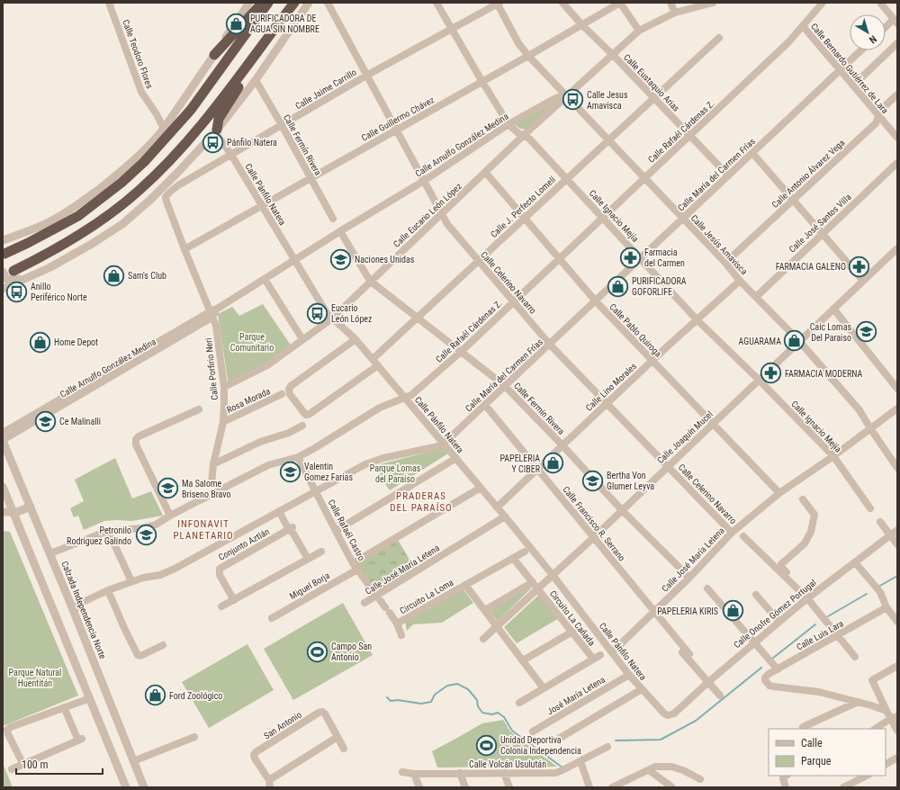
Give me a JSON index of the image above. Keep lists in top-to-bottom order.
{
  "streets": {
    "street": [
      "Calle Teodoro Flores",
      "Calle Bernardo Gutiérrez de Lara",
      "Calle Eustaquio Arias",
      "Calle Jaime Carrillo",
      "Calle Guillermo Chávez",
      "Calle Rafaél Cárdenas Z.",
      "Calle Fermín Rivera",
      "Calle Arnulfo González Medina",
      "Calle Antonio Álvarez Vega",
      "Calle María del Carmen Frías",
      "Calle Pánfilo Natera",
      "Calle J. Perfecto Lomelí",
      "Calle Eucario León López",
      "Calle Ignacio Mejía",
      "Calle José Santos Villa",
      "Calle Jesús Amavisca",
      "Calle Celerino Navarro",
      "Calle Pablo Quiroga",
      "Calle Porfirio Neri",
      "Calle Lino Morales",
      "Rosa Morada",
      "Calle Joaquín Mucel",
      "Calle Francisco R. Serrano",
      "Calle Rafaél Castro",
      "Conjunto Aztlán",
      "Calle José María Letena",
      "Miguel Borja",
      "Circuito La Loma",
      "Calzada Independencia Norte",
      "Calle Onofre Gómez Portugal",
      "Circuito La Cañada",
      "Calle Luis Lara",
      "José María Letena",
      "San Antonio",
      "Calle Volcán Usulután"
    ]
  },
  "crossings": [
    ["Calle Bernardo Gutiérrez de Lara", "Calle Rafaél Cárdenas Z."],
    ["Calle Bernardo Gutiérrez de Lara", "Calle Antonio Álvarez Vega"],
    ["Calle Bernardo Gutiérrez de Lara", "Calle María del Carmen Frías"],
    ["Calle Eustaquio Arias", "Calle Guillermo Chávez"],
    ["Calle Eustaquio Arias", "Calle Rafaél Cárdenas Z."],
    ["Calle Eustaquio Arias", "Calle Arnulfo González Medina"],
    ["Calle Eustaquio Arias", "Calle María del Carmen Frías"],
    ["Calle Eustaquio Arias", "Calle J. Perfecto Lomelí"],
    ["Calle Jaime Carrillo", "Calle Fermín Rivera"],
    ["Calle Jaime Carrillo", "Calle Pánfilo Natera"],
    ["Calle Jaime Carrillo", "Calle Ignacio Mejía"],
    ["Calle Jaime Carrillo", "Calle Jesús Amavisca"],
    ["Calle Jaime Carrillo", "Calle Celerino Navarro"],
    ["Calle Jaime Carrillo", "Calle Porfirio Neri"],
    ["Calle Guillermo Chávez", "Calle Fermín Rivera"],
    ["Calle Guillermo Chávez", "Calle Pánfilo Natera"],
    ["Calle Guillermo Chávez", "Calle Ignacio Mejía"],
    ["Calle Guillermo Chávez", "Calle Jesús Amavisca"],
    ["Calle Guillermo Chávez", "Calle Celerino Navarro"],
    ["Calle Guillermo Chávez", "Calle Porfirio Neri"],
    ["Calle Rafaél Cárdenas Z.", "Calle Fermín Rivera"],
    ["Calle Rafaél Cárdenas Z.", "Calle Pánfilo Natera"],
    ["Calle Rafaél Cárdenas Z.", "Calle Ignacio Mejía"],
    ["Calle Rafaél Cárdenas Z.", "Calle Jesús Amavisca"],
    ["Calle Rafaél Cárdenas Z.", "Calle Celerino Navarro"],
    ["Calle Rafaél Cárdenas Z.", "Calle Pablo Quiroga"],
    ["Calle Rafaél Cárdenas Z.", "Calle Rafaél Castro"],
    ["Calle Rafaél Cárdenas Z.", "Calzada Independencia Norte"],
    ["Calle Fermín Rivera", "Calle Arnulfo González Medina"],
    ["Calle Fermín Rivera", "Calle María del Carmen Frías"],
    ["Calle Fermín Rivera", "Calle J. Perfecto Lomelí"],
    ["Calle Fermín Rivera", "Calle Eucario León López"],
    ["Calle Fermín Rivera", "Calle Lino Morales"],
    ["Calle Fermín Rivera", "Calle Joaquín Mucel"],
    ["Calle Fermín Rivera", "Calle José María Letena"],
    ["Calle Arnulfo González Medina", "Calle Pánfilo Natera"],
    ["Calle Arnulfo González Medina", "Calle Eucario León López"],
    ["Calle Arnulfo González Medina", "Calle Ignacio Mejía"],
    ["Calle Arnulfo González Medina", "Calle Jesús Amavisca"],
    ["Calle Arnulfo González Medina", "Calle Celerino Navarro"],
    ["Calle Arnulfo González Medina", "Calle Porfirio Neri"],
    ["Calle Arnulfo González Medina", "Calzada Independencia Norte"],
    ["Calle Antonio Álvarez Vega", "Calle Jesús Amavisca"],
    ["Calle María del Carmen Frías", "Calle Pánfilo Natera"],
    ["Calle María del Carmen Frías", "Calle Ignacio Mejía"],
    ["Calle María del Carmen Frías", "Calle Jesús Amavisca"],
    ["Calle María del Carmen Frías", "Calle Celerino Navarro"],
    ["Calle María del Carmen Frías", "Calle Pablo Quiroga"],
    ["Calle María del Carmen Frías", "Calle Francisco R. Serrano"],
    ["Calle María del Carmen Frías", "Calle Rafaél Castro"],
    ["Calle María del Carmen Frías", "Calzada Independencia Norte"],
    ["Calle Pánfilo Natera", "Calle J. Perfecto Lomelí"],
    ["Calle Pánfilo Natera", "Calle Eucario León López"],
    ["Calle Pánfilo Natera", "Calle Lino Morales"],
    ["Calle Pánfilo Natera", "Calle Joaquín Mucel"],
    ["Calle Pánfilo Natera", "Calle José María Letena"],
    ["Calle Pánfilo Natera", "Miguel Borja"],
    ["Calle Pánfilo Natera", "Calle Onofre Gómez Portugal"],
    ["Calle Pánfilo Natera", "José María Letena"],
    ["Calle J. Perfecto Lomelí", "Calle Ignacio Mejía"],
    ["Calle J. Perfecto Lomelí", "Calle Jesús Amavisca"],
    ["Calle J. Perfecto Lomelí", "Calle Celerino Navarro"],
    ["Calle J. Perfecto Lomelí", "Calle Pablo Quiroga"],
    ["Calle Eucario León López", "Calle Ignacio Mejía"],
    ["Calle Eucario León López", "Calle Jesús Amavisca"],
    ["Calle Eucario León López", "Calle Celerino Navarro"],
    ["Calle Eucario León López", "Calle Pablo Quiroga"],
    ["Calle Eucario León López", "Calle Porfirio Neri"],
    ["Calle Ignacio Mejía", "Calle Lino Morales"],
    ["Calle Ignacio Mejía", "Calle Joaquín Mucel"],
    ["Calle Ignacio Mejía", "Calle José María Letena"],
    ["Calle José Santos Villa", "Calle Jesús Amavisca"],
    ["Calle Jesús Amavisca", "Calle Lino Morales"],
    ["Calle Jesús Amavisca", "Calle Joaquín Mucel"],
    ["Calle Jesús Amavisca", "Calle José María Letena"],
    ["Calle Celerino Navarro", "Calle Lino Morales"],
    ["Calle Celerino Navarro", "Calle Joaquín Mucel"],
    ["Calle Celerino Navarro", "Calle José María Letena"],
    ["Calle Pablo Quiroga", "Calle Lino Morales"],
    ["Calle Pablo Quiroga", "Calle Joaquín Mucel"],
    ["Calle Pablo Quiroga", "Calle José María Letena"],
    ["Calle Porfirio Neri", "Rosa Morada"],
    ["Calle Lino Morales", "Calle Francisco R. Serrano"],
    ["Calle Joaquín Mucel", "Calle Francisco R. Serrano"],
    ["Calle Joaquín Mucel", "Circuito La Loma"],
    ["Calle Joaquín Mucel", "Circuito La Cañada"],
    ["Calle Francisco R. Serrano", "Calle José María Letena"],
    ["Calle Francisco R. Serrano", "Calle Onofre Gómez Portugal"],
    ["Calle Rafaél Castro", "Calle José María Letena"],
    ["Calle Rafaél Castro", "Miguel Borja"],
    ["Calle Rafaél Castro", "Circuito La Loma"]
  ],
  "districts": ["PRADERAS DEL PARAÍSO", "INFONAVIT PLANETARIO"],
  "parks": ["Parque Comunitario", "Parque Lomas del Paraíso", "Parque Natural Huentitán"],
  "places": {
    "shop": [
      "PURIFICADORA DE AGUA SIN NOMBRE",
      "Sam's Club",
      "PURIFICADORA GOFORLIFE",
      "AGUARAMA",
      "Home Depot",
      "PAPELERIA Y CIBER",
      "PAPELERIA KIRIS",
      "Ford Zoológico"
    ],
    "bus stop": [
      "Calle Jesus Amavisca",
      "Pánfilo Natera",
      "Anillo Periférico Norte",
      "Eucario León López"
    ],
    "pharmacy": ["Farmacia del Carmen", "FARMACIA GALENO", "FARMACIA MODERNA"],
    "school or university": [
      "Naciones Unidas",
      "Caic Lomas Del Paraiso",
      "Ce Malinalli",
      "Valentin Gomez Farias",
      "Bertha Von Glumer Leyva",
      "Ma Salome Briseno Bravo",
      "Petronilo Rodriguez Galindo"
    ],
    "sports": ["Campo San Antonio", "Unidad Deportiva Colonia Independencia"]
  },
  "legend": ["Calle", "Parque"],
  "scale_bar": "100 m",
  "north": "bottom right"
}
